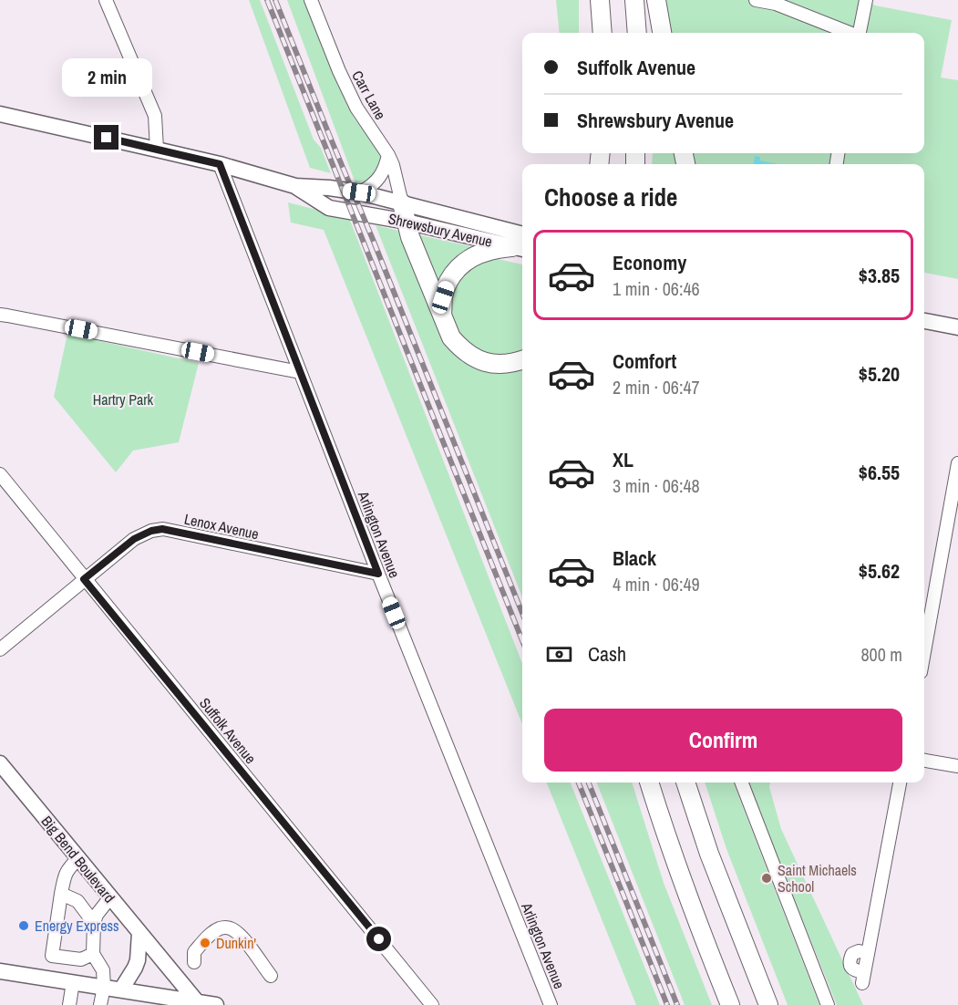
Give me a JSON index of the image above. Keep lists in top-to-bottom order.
{
  "streets": {
    "main road": ["Shrewsbury Avenue", "Big Bend Boulevard"],
    "street": [
      "Carr Lane",
      "Lenox Avenue",
      "Arlington Avenue",
      "Suffolk Avenue"
    ]
  },
  "crossings": [
    ["Carr Lane", "Shrewsbury Avenue"],
    ["Shrewsbury Avenue", "Arlington Avenue"],
    ["Lenox Avenue", "Arlington Avenue"],
    ["Lenox Avenue", "Suffolk Avenue"]
  ],
  "parks": ["Hartry Park"],
  "places": ["Saint Michaels School", "Energy Express", "Dunkin'"],
  "page": {
    "banner": ["Suffolk Avenue", "Shrewsbury Avenue"],
    "bubble": "2 min",
    "heading": "Choose a ride",
    "list": [
      {
        "name": "Economy",
        "note": "1 min · 06:46",
        "value": "$3.85"
      },
      {
        "name": "Comfort",
        "note": "2 min · 06:47",
        "value": "$5.20"
      },
      {
        "name": "XL",
        "note": "3 min · 06:48",
        "value": "$6.55"
      },
      {
        "name": "Black",
        "note": "4 min · 06:49",
        "value": "$5.62"
      }
    ],
    "pay": ["Cash", "800 m"],
    "buttons": "Confirm"
  }
}
